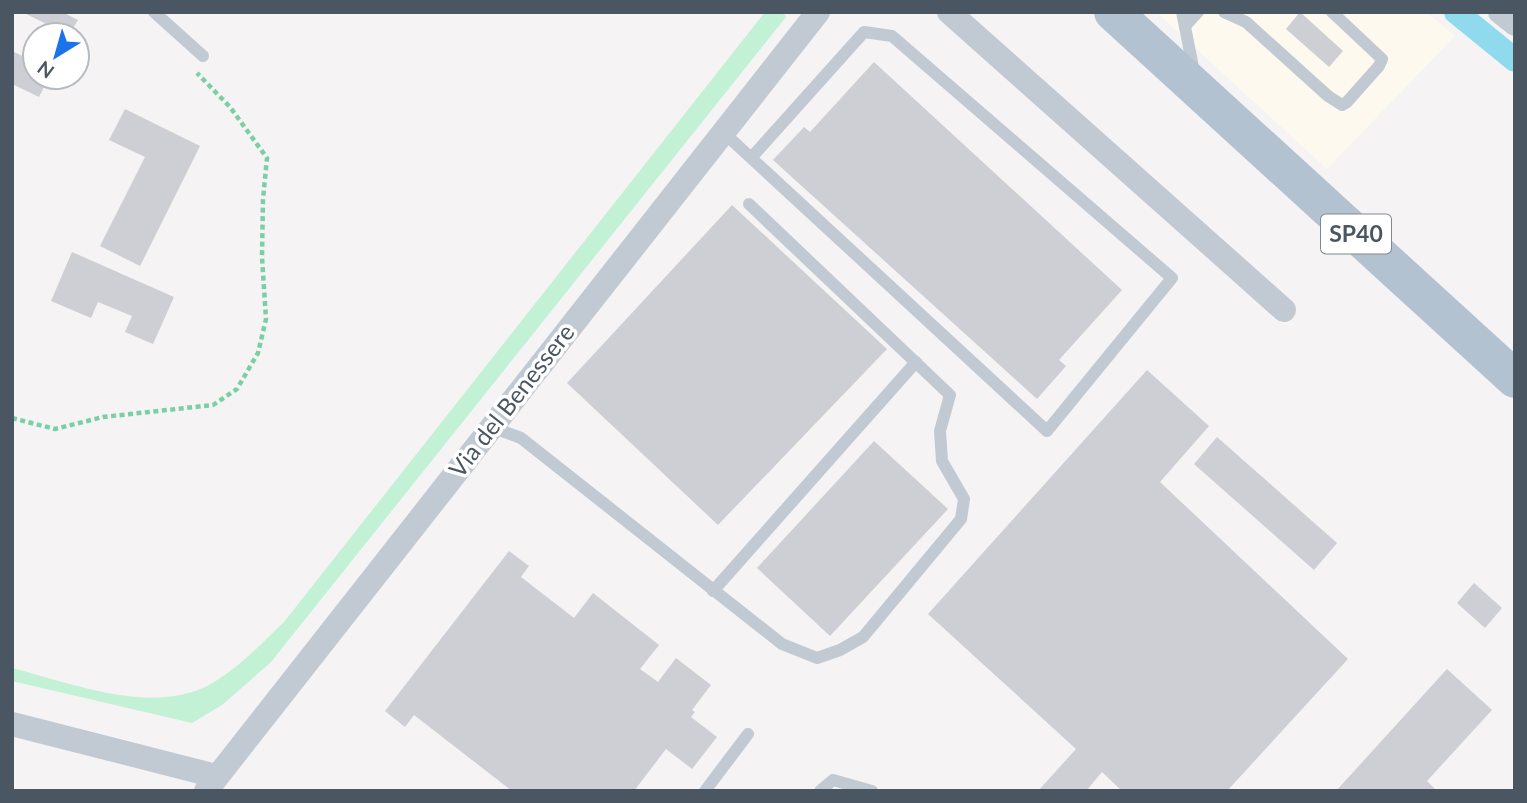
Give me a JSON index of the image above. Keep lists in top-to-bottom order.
{
  "streets": {
    "main road": ["SP40"],
    "street": ["Via del Benessere"]
  },
  "north": "bottom left"
}
